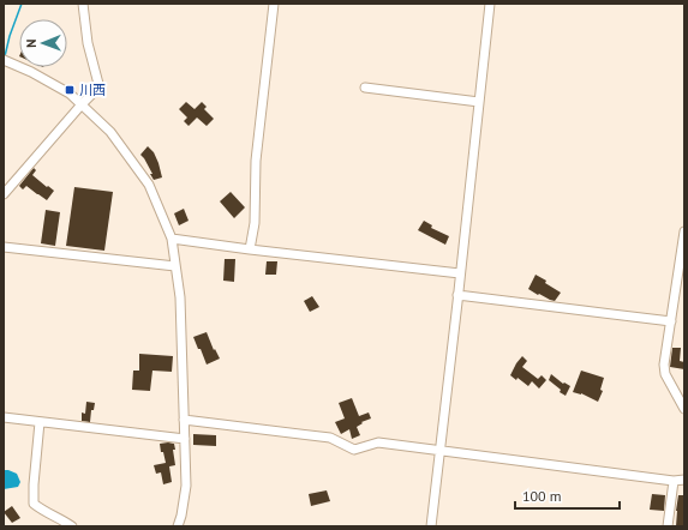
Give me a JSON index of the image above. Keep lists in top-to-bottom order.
{
  "places": {
    "transit": ["川西"]
  },
  "scale_bar": "100 m",
  "north": "left"
}
